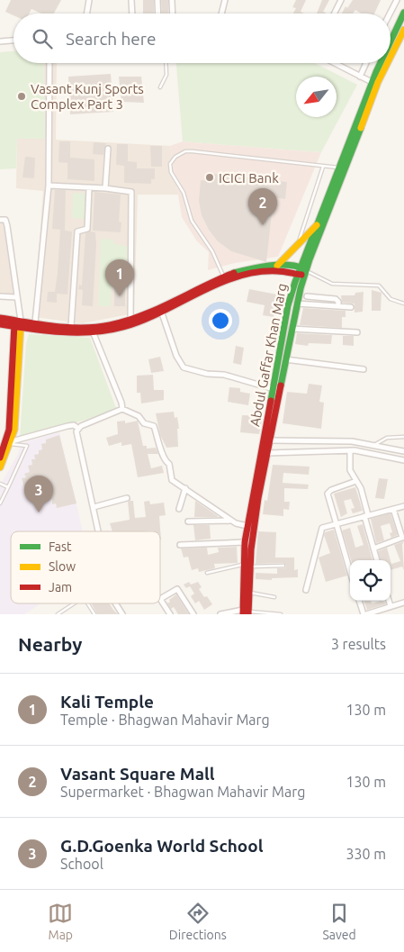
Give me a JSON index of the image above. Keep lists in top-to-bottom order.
{
  "streets": {
    "main road": ["Abdul Gaffar Khan Marg"]
  },
  "places": ["Vasant Kunj Sports Complex Part 3", "ICICI Bank"],
  "legend": ["Fast", "Slow", "Jam"],
  "north": "bottom left",
  "page": {
    "search": "Search here",
    "pins": ["2", "1", "3"],
    "heading": ["Nearby", "3 results"],
    "list": [
      {
        "mark": "1",
        "name": "Kali Temple",
        "note": "Temple · Bhagwan Mahavir Marg",
        "value": "130 m"
      },
      {
        "mark": "2",
        "name": "Vasant Square Mall",
        "note": "Supermarket · Bhagwan Mahavir Marg",
        "value": "130 m"
      },
      {
        "mark": "3",
        "name": "G.D.Goenka World School",
        "note": "School",
        "value": "330 m"
      }
    ],
    "nav": ["Map", "Directions", "Saved"]
  }
}
